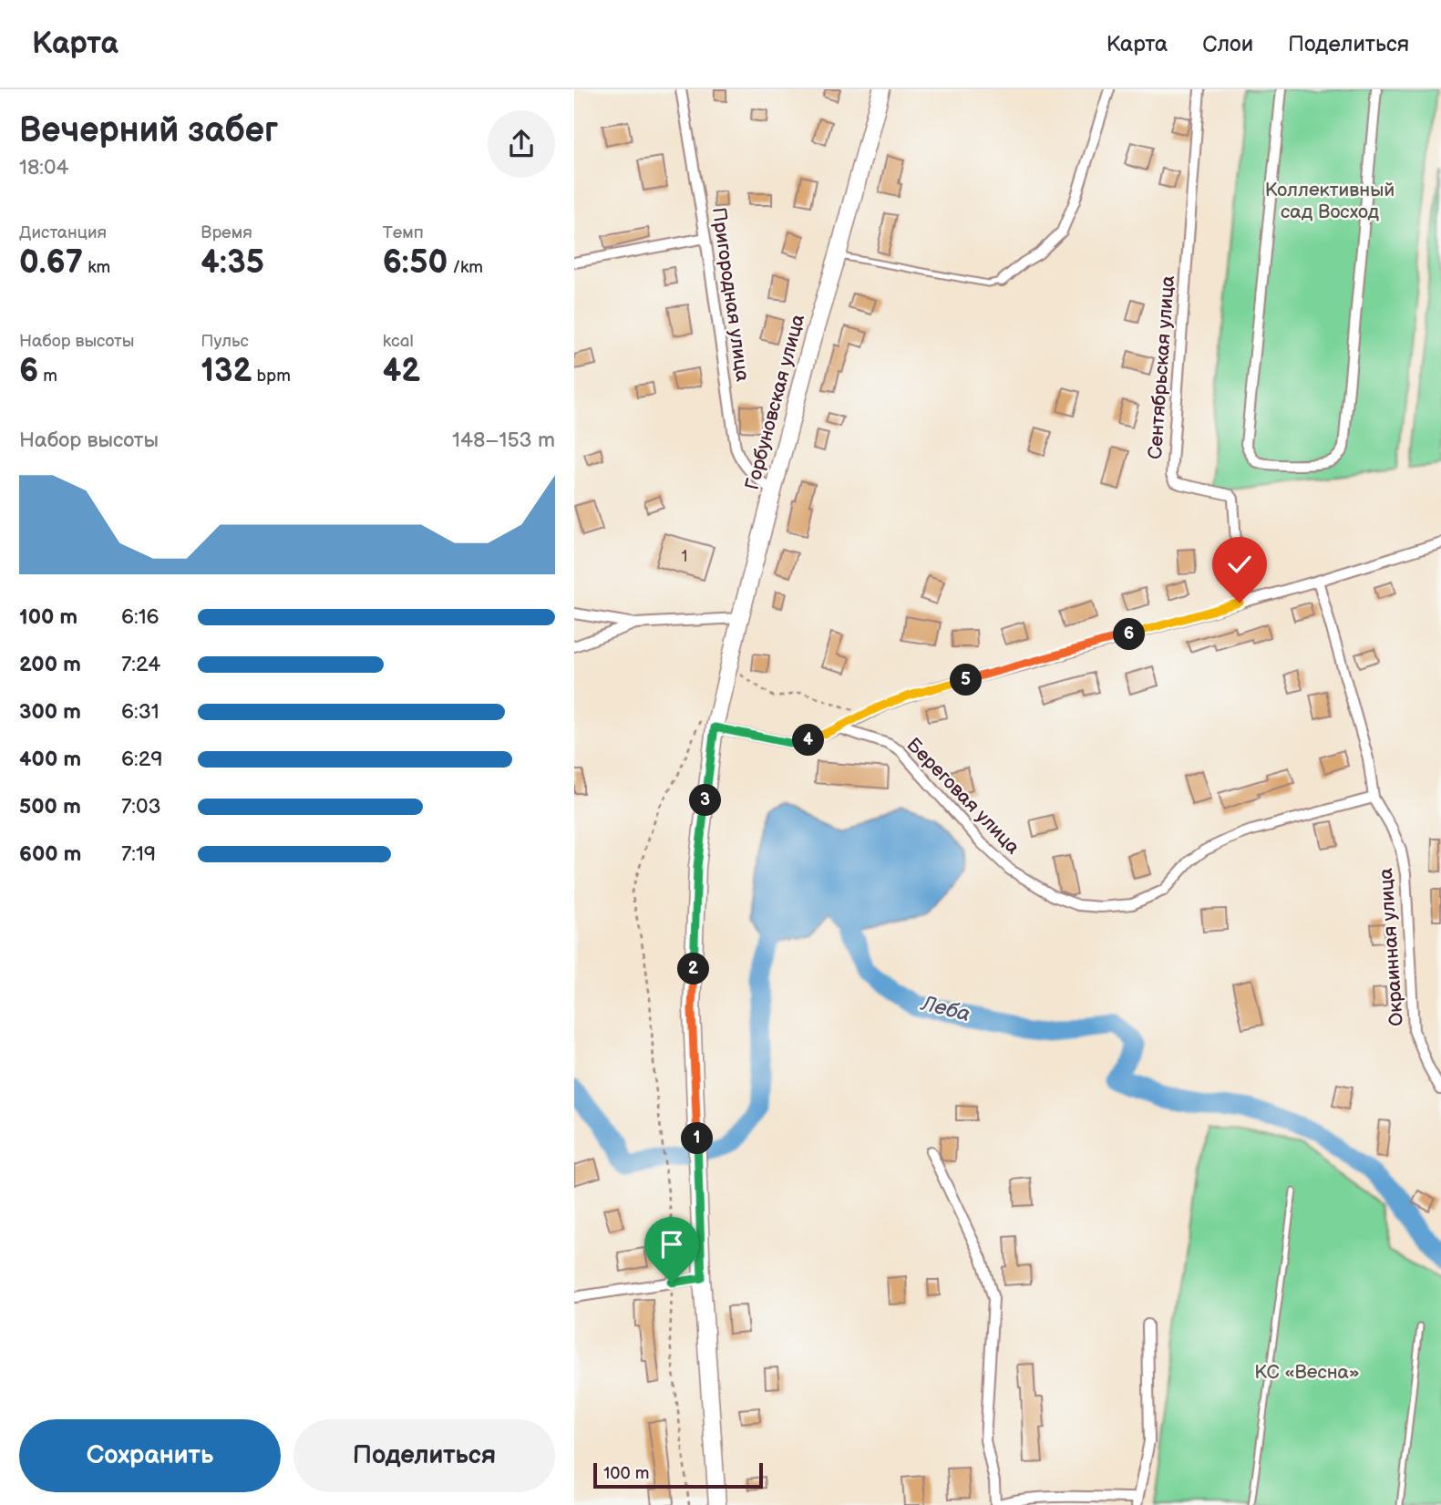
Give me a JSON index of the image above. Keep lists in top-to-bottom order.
{
  "streets": {
    "main road": ["Горбуновская улица"],
    "street": [
      "Пригородная улица",
      "Сентябрьская улица",
      "Береговая улица",
      "Окраинная улица"
    ]
  },
  "crossings": [
    ["Пригородная улица", "Горбуновская улица"],
    ["Береговая улица", "Окраинная улица"]
  ],
  "water": ["Леба"],
  "parks": ["Коллективный сад Восход", "КС «Весна»"],
  "house_numbers": ["1"],
  "scale_bar": "100 m",
  "page": {
    "header": "Карта",
    "nav": ["Карта", "Слои", "Поделиться"],
    "heading": ["Вечерний забег", "18:04"],
    "stats": [
      ["Дистанция", "0.67 km"],
      ["Время", "4:35"],
      ["Темп", "6:50 /km"],
      ["Набор высоты", "6 m"],
      ["Пульс", "132 bpm"],
      ["kcal", "42"]
    ],
    "chart": ["Набор высоты", "148–153 m"],
    "list": [
      {
        "name": "100 m",
        "note": "6:16"
      },
      {
        "name": "200 m",
        "note": "7:24"
      },
      {
        "name": "300 m",
        "note": "6:31"
      },
      {
        "name": "400 m",
        "note": "6:29"
      },
      {
        "name": "500 m",
        "note": "7:03"
      },
      {
        "name": "600 m",
        "note": "7:19"
      }
    ],
    "pins": [
      "6",
      "5",
      "4",
      "3",
      "2",
      "1"
    ],
    "buttons": ["Сохранить", "Поделиться"],
    "scale": "100 m"
  }
}
